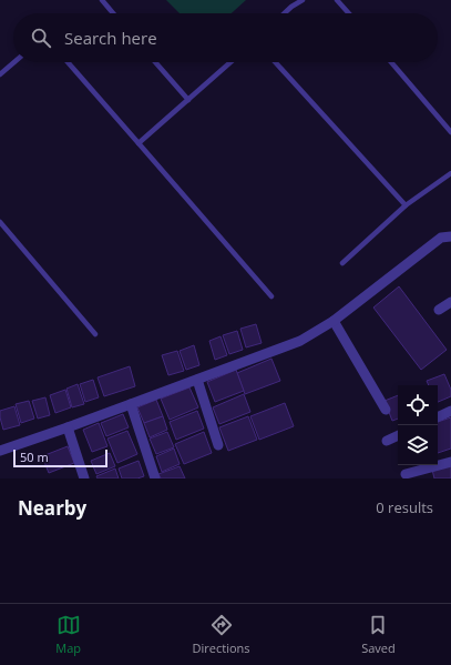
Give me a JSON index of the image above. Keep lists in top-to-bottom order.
{
  "scale_bar": "50 m",
  "page": {
    "search": "Search here",
    "scale": "50 m",
    "heading": ["Nearby", "0 results"],
    "nav": ["Map", "Directions", "Saved"]
  }
}
